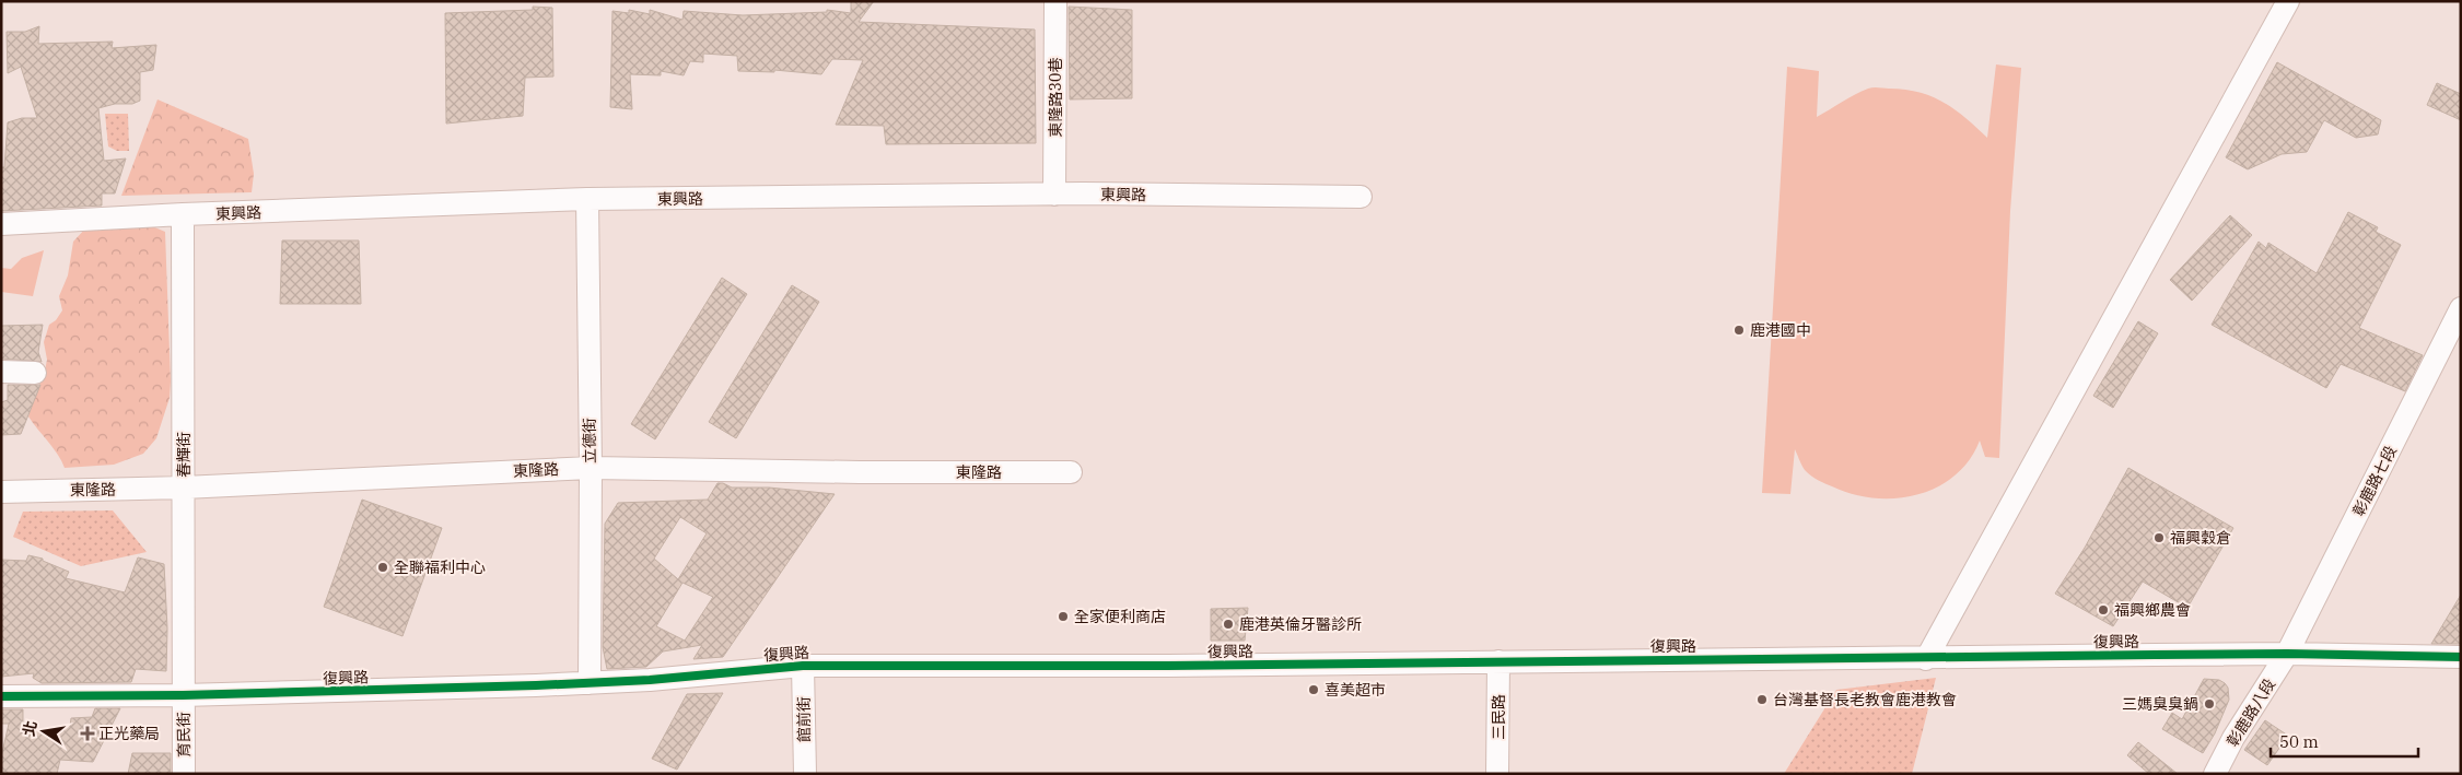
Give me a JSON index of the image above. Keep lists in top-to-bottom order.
{
  "streets": {
    "street": [
      "東隆路30巷",
      "東興路",
      "立德街",
      "春輝街",
      "東隆路",
      "彰鹿路七段",
      "復興路",
      "彰鹿路八段",
      "三民路",
      "館前街",
      "育民街"
    ]
  },
  "crossings": [
    ["東隆路30巷", "東興路"],
    ["東興路", "立德街"],
    ["東興路", "春輝街"],
    ["立德街", "東隆路"],
    ["立德街", "復興路"],
    ["春輝街", "東隆路"],
    ["春輝街", "復興路"],
    ["春輝街", "育民街"],
    ["彰鹿路七段", "復興路"],
    ["彰鹿路七段", "彰鹿路八段"],
    ["復興路", "彰鹿路八段"],
    ["復興路", "三民路"],
    ["復興路", "館前街"],
    ["復興路", "育民街"]
  ],
  "places": {
    "other": [
      "鹿港國中",
      "福興穀倉",
      "全聯福利中心",
      "福興鄉農會",
      "全家便利商店",
      "鹿港英倫牙醫診所",
      "喜美超市",
      "台灣基督長老教會鹿港教會",
      "三媽臭臭鍋"
    ],
    "health": ["正光藥局"]
  },
  "scale_bar": "50 m",
  "north": "left"
}
